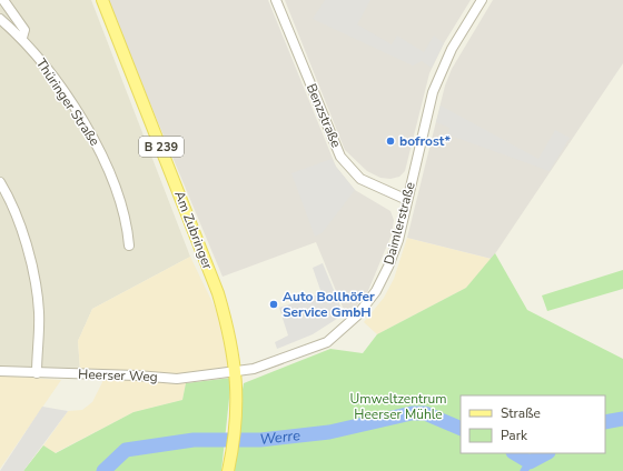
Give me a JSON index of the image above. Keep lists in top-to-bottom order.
{
  "streets": {
    "main road": ["B 239", "Am Zubringer"],
    "street": [
      "Thüringer Straße",
      "Benzstraße",
      "Daimlerstraße",
      "Heerser Weg"
    ]
  },
  "crossings": [
    ["Benzstraße", "Daimlerstraße"],
    ["Daimlerstraße", "Am Zubringer"],
    ["Daimlerstraße", "Heerser Weg"],
    ["Am Zubringer", "Heerser Weg"]
  ],
  "water": ["Werre"],
  "parks": ["Umweltzentrum Heerser Mühle"],
  "places": ["bofrost*", "Auto Bollhöfer Service GmbH"],
  "legend": ["Straße", "Park"]
}
